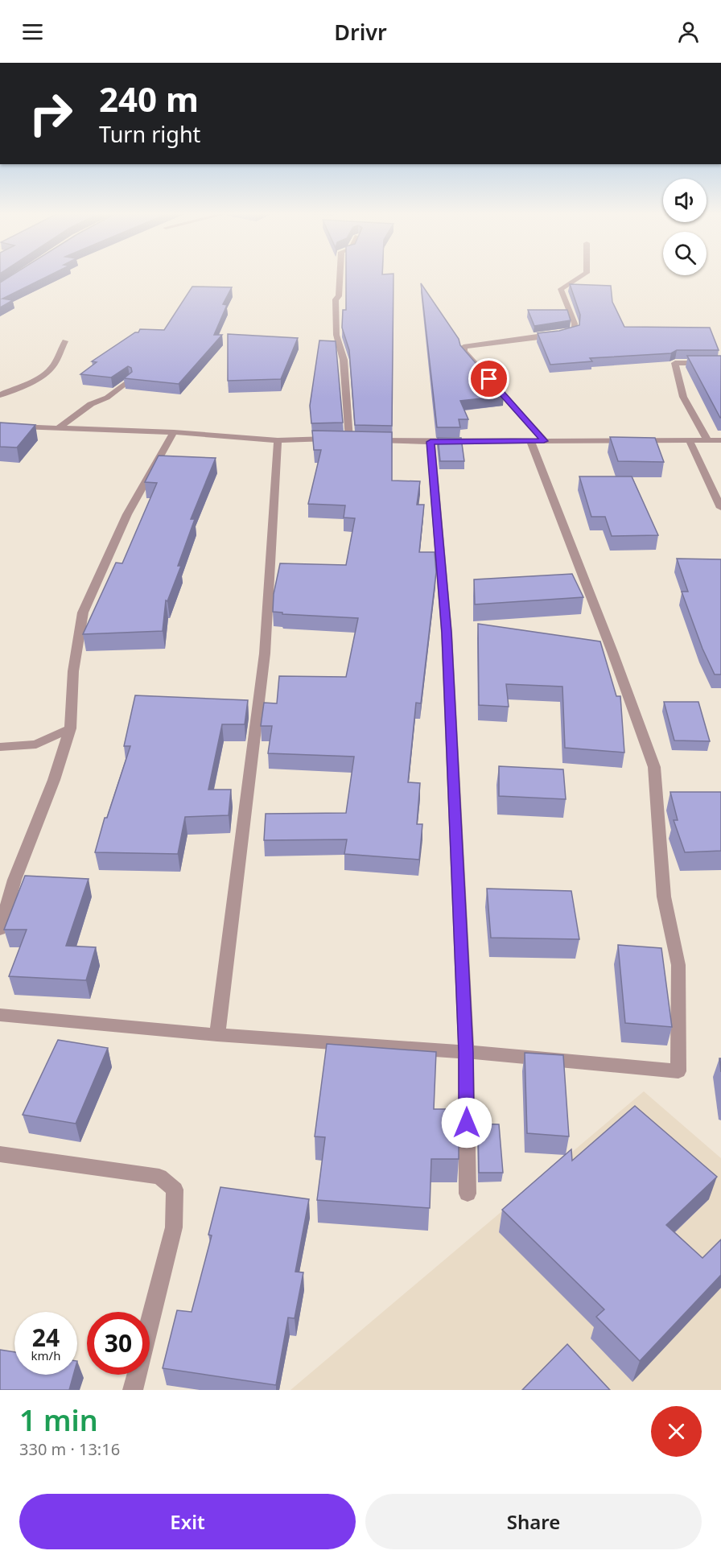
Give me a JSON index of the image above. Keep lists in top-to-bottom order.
{
  "page": {
    "header": "Drivr",
    "turn": ["240 m", "Turn right"],
    "speed": "24 km/h",
    "limit": "30",
    "heading": ["1 min", "330 m · 13:16"],
    "buttons": ["Exit", "Share"]
  }
}
